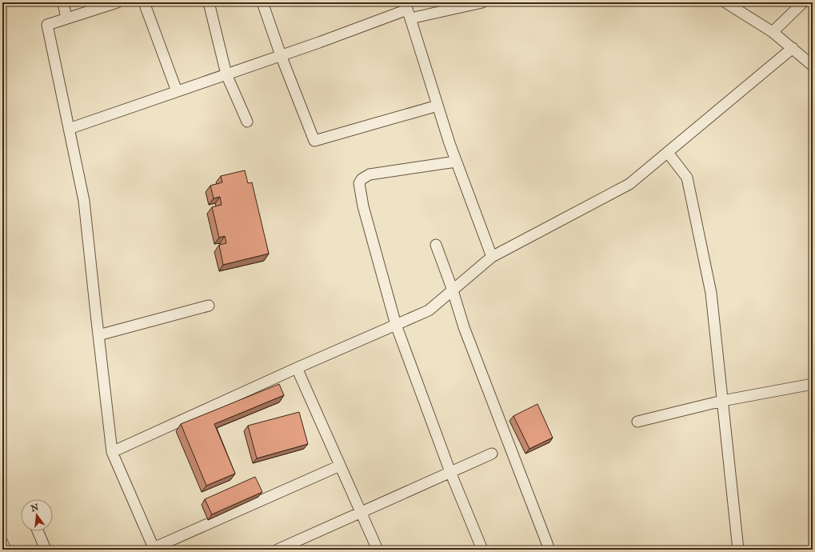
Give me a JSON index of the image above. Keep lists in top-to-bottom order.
{
  "north": "top"
}
